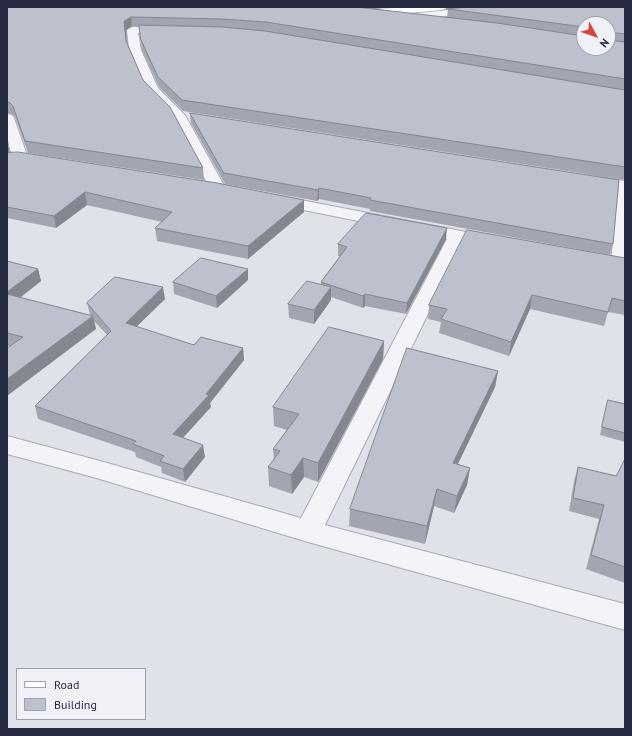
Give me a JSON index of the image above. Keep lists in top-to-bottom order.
{
  "legend": ["Road", "Building"],
  "north": "bottom right"
}
